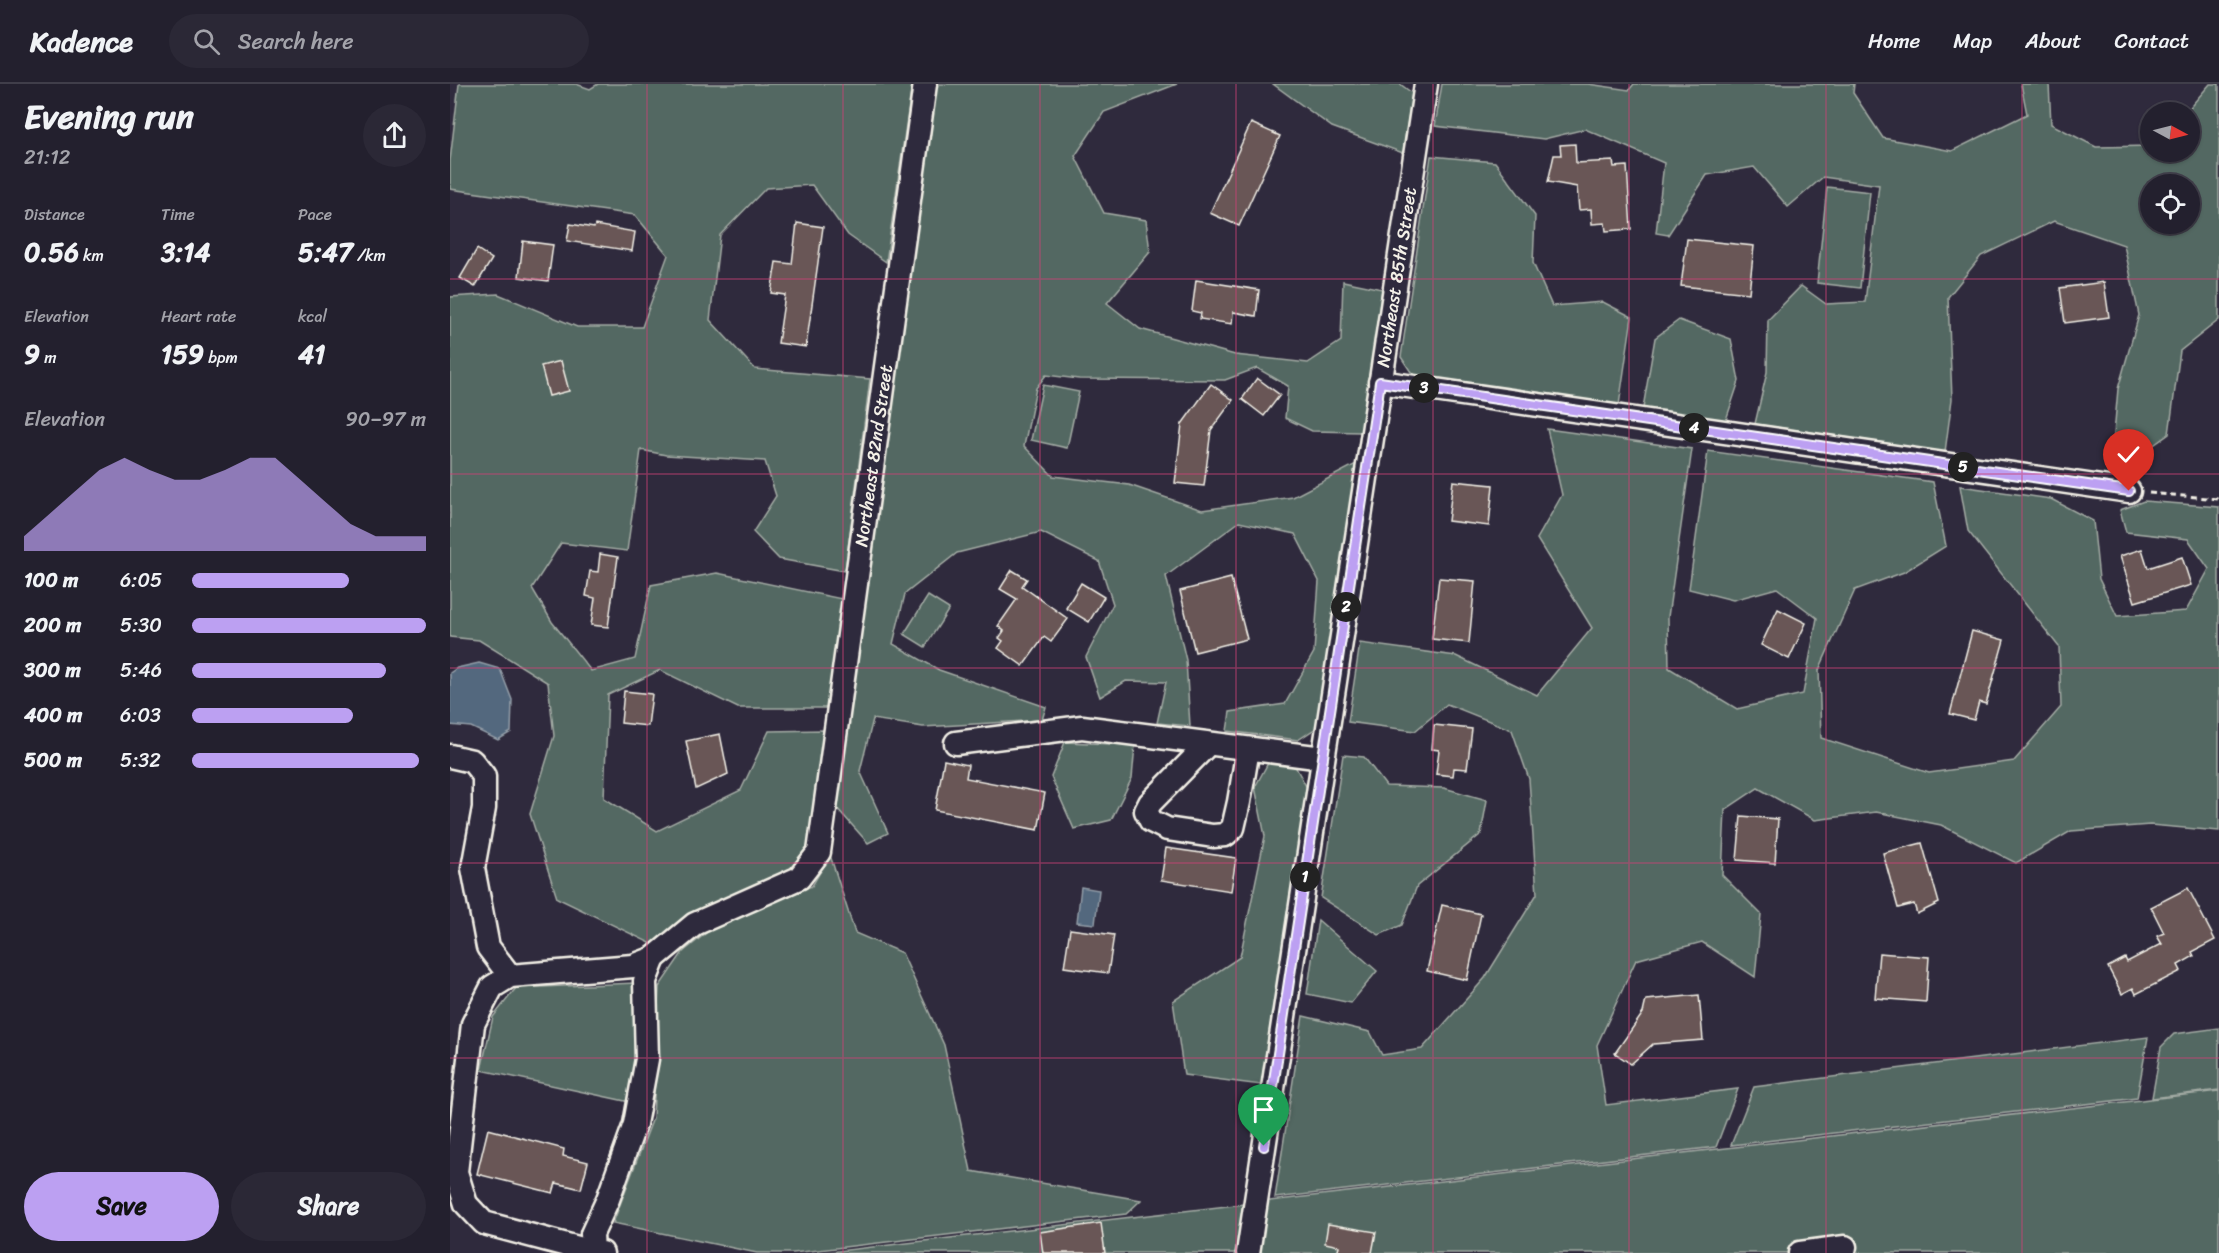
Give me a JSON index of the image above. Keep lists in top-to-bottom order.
{
  "streets": {
    "street": ["Northeast 85th Street", "Northeast 82nd Street"]
  },
  "north": "right",
  "page": {
    "header": "Kadence",
    "search": "Search here",
    "nav": [
      "Home",
      "Map",
      "About",
      "Contact"
    ],
    "heading": ["Evening run", "21:12"],
    "stats": [
      ["Distance", "0.56 km"],
      ["Time", "3:14"],
      ["Pace", "5:47 /km"],
      ["Elevation", "9 m"],
      ["Heart rate", "159 bpm"],
      ["kcal", "41"]
    ],
    "pins": [
      "3",
      "4",
      "5",
      "2",
      "1"
    ],
    "chart": ["Elevation", "90–97 m"],
    "list": [
      {
        "name": "100 m",
        "note": "6:05"
      },
      {
        "name": "200 m",
        "note": "5:30"
      },
      {
        "name": "300 m",
        "note": "5:46"
      },
      {
        "name": "400 m",
        "note": "6:03"
      },
      {
        "name": "500 m",
        "note": "5:32"
      }
    ],
    "buttons": ["Save", "Share"]
  }
}
